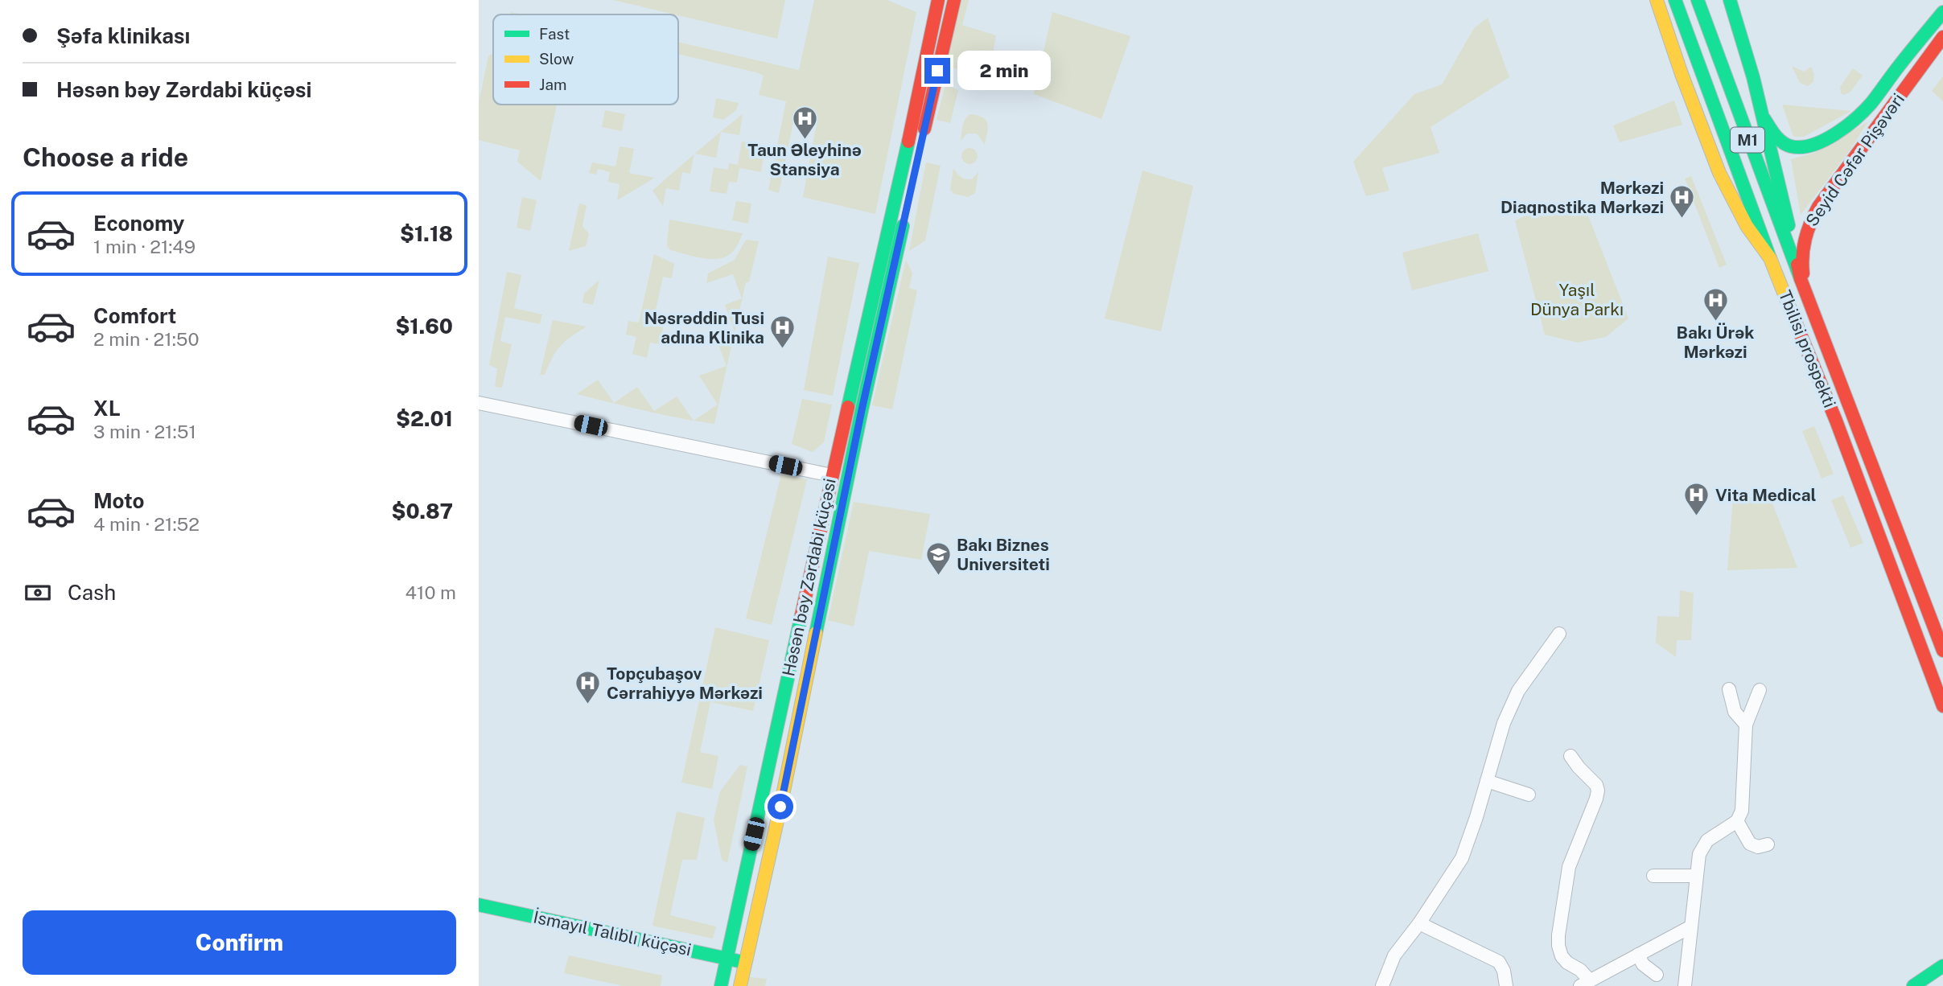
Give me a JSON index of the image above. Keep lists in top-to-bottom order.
{
  "streets": {
    "main road": [
      "M1",
      "Seyid Cəfər Pişəvəri",
      "Tbilisi prospekti",
      "Həsən bəy Zərdabi küçəsi",
      "İsmayıl Talıblı küçəsi"
    ]
  },
  "crossings": [
    ["M1", "Tbilisi prospekti"],
    ["Seyid Cəfər Pişəvəri", "Tbilisi prospekti"],
    ["Həsən bəy Zərdabi küçəsi", "İsmayıl Talıblı küçəsi"]
  ],
  "parks": ["Yaşıl Dünya Parkı"],
  "places": {
    "hospital": [
      "Taun Əleyhinə Stansiya",
      "Mərkəzi Diaqnostika Mərkəzi",
      "Bakı Ürək Mərkəzi",
      "Nəsrəddin Tusi adına Klinika",
      "Vita Medical",
      "Topçubaşov Cərrahiyyə Mərkəzi"
    ],
    "school or university": ["Bakı Biznes Universiteti"]
  },
  "legend": ["Fast", "Slow", "Jam"],
  "page": {
    "banner": ["Şəfa klinikası", "Həsən bəy Zərdabi küçəsi"],
    "bubble": "2 min",
    "heading": "Choose a ride",
    "list": [
      {
        "name": "Economy",
        "note": "1 min · 21:49",
        "value": "$1.18"
      },
      {
        "name": "Comfort",
        "note": "2 min · 21:50",
        "value": "$1.60"
      },
      {
        "name": "XL",
        "note": "3 min · 21:51",
        "value": "$2.01"
      },
      {
        "name": "Moto",
        "note": "4 min · 21:52",
        "value": "$0.87"
      }
    ],
    "pay": ["Cash", "410 m"],
    "buttons": "Confirm"
  }
}
